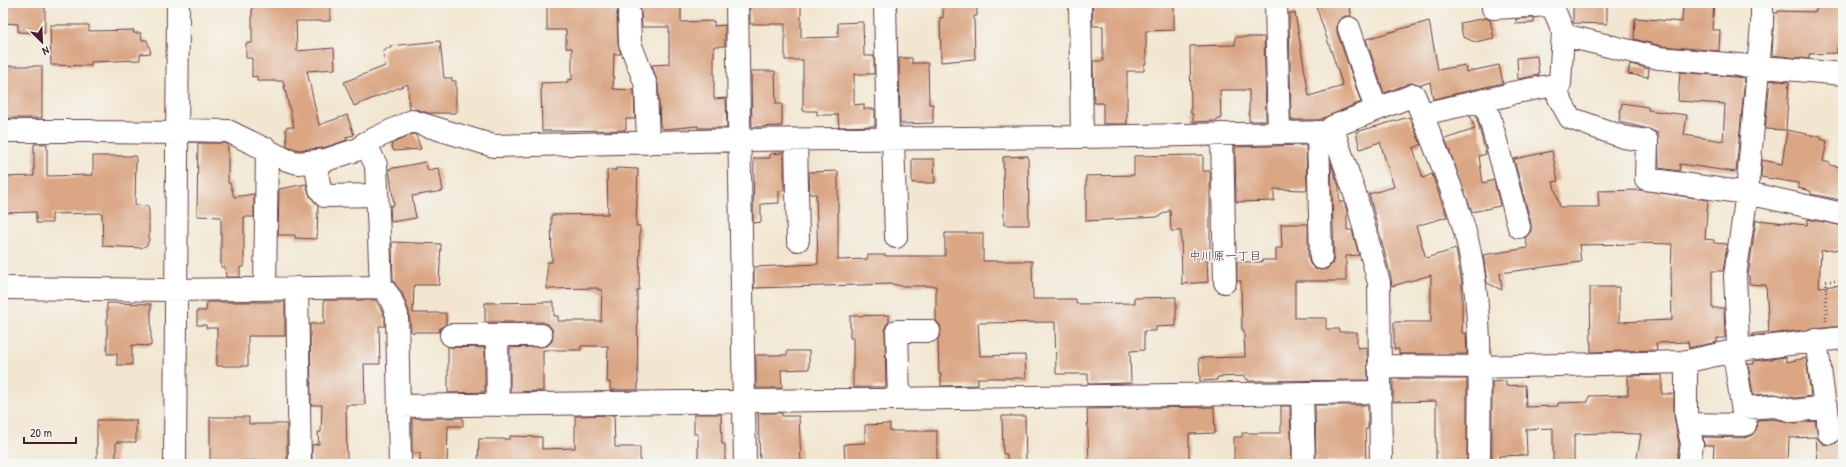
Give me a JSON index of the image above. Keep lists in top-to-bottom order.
{
  "districts": ["中川原一丁目"],
  "scale_bar": "20 m",
  "north": "bottom right"
}
